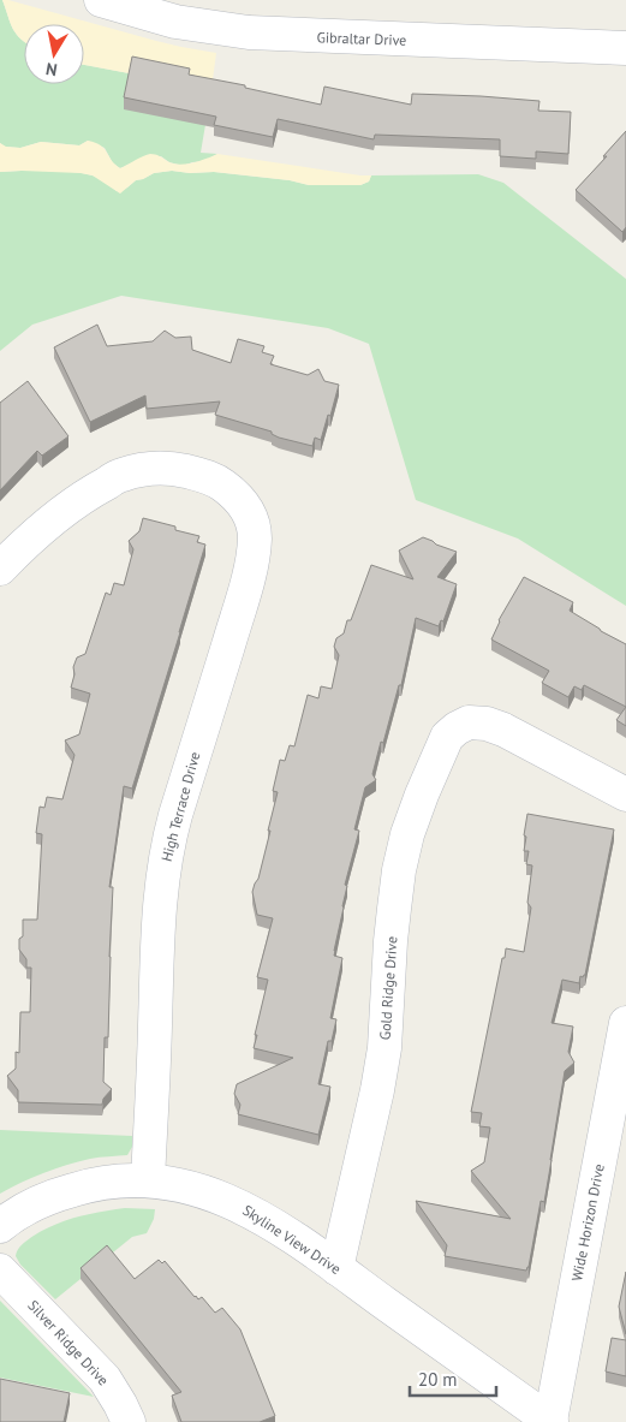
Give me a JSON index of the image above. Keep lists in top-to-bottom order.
{
  "streets": {
    "street": [
      "Gibraltar Drive",
      "High Terrace Drive",
      "Gold Ridge Drive",
      "Wide Horizon Drive",
      "Skyline View Drive",
      "Silver Ridge Drive"
    ]
  },
  "crossings": [
    ["High Terrace Drive", "Skyline View Drive"],
    ["Gold Ridge Drive", "Skyline View Drive"],
    ["Wide Horizon Drive", "Skyline View Drive"]
  ],
  "scale_bar": "20 m",
  "north": "bottom"
}
